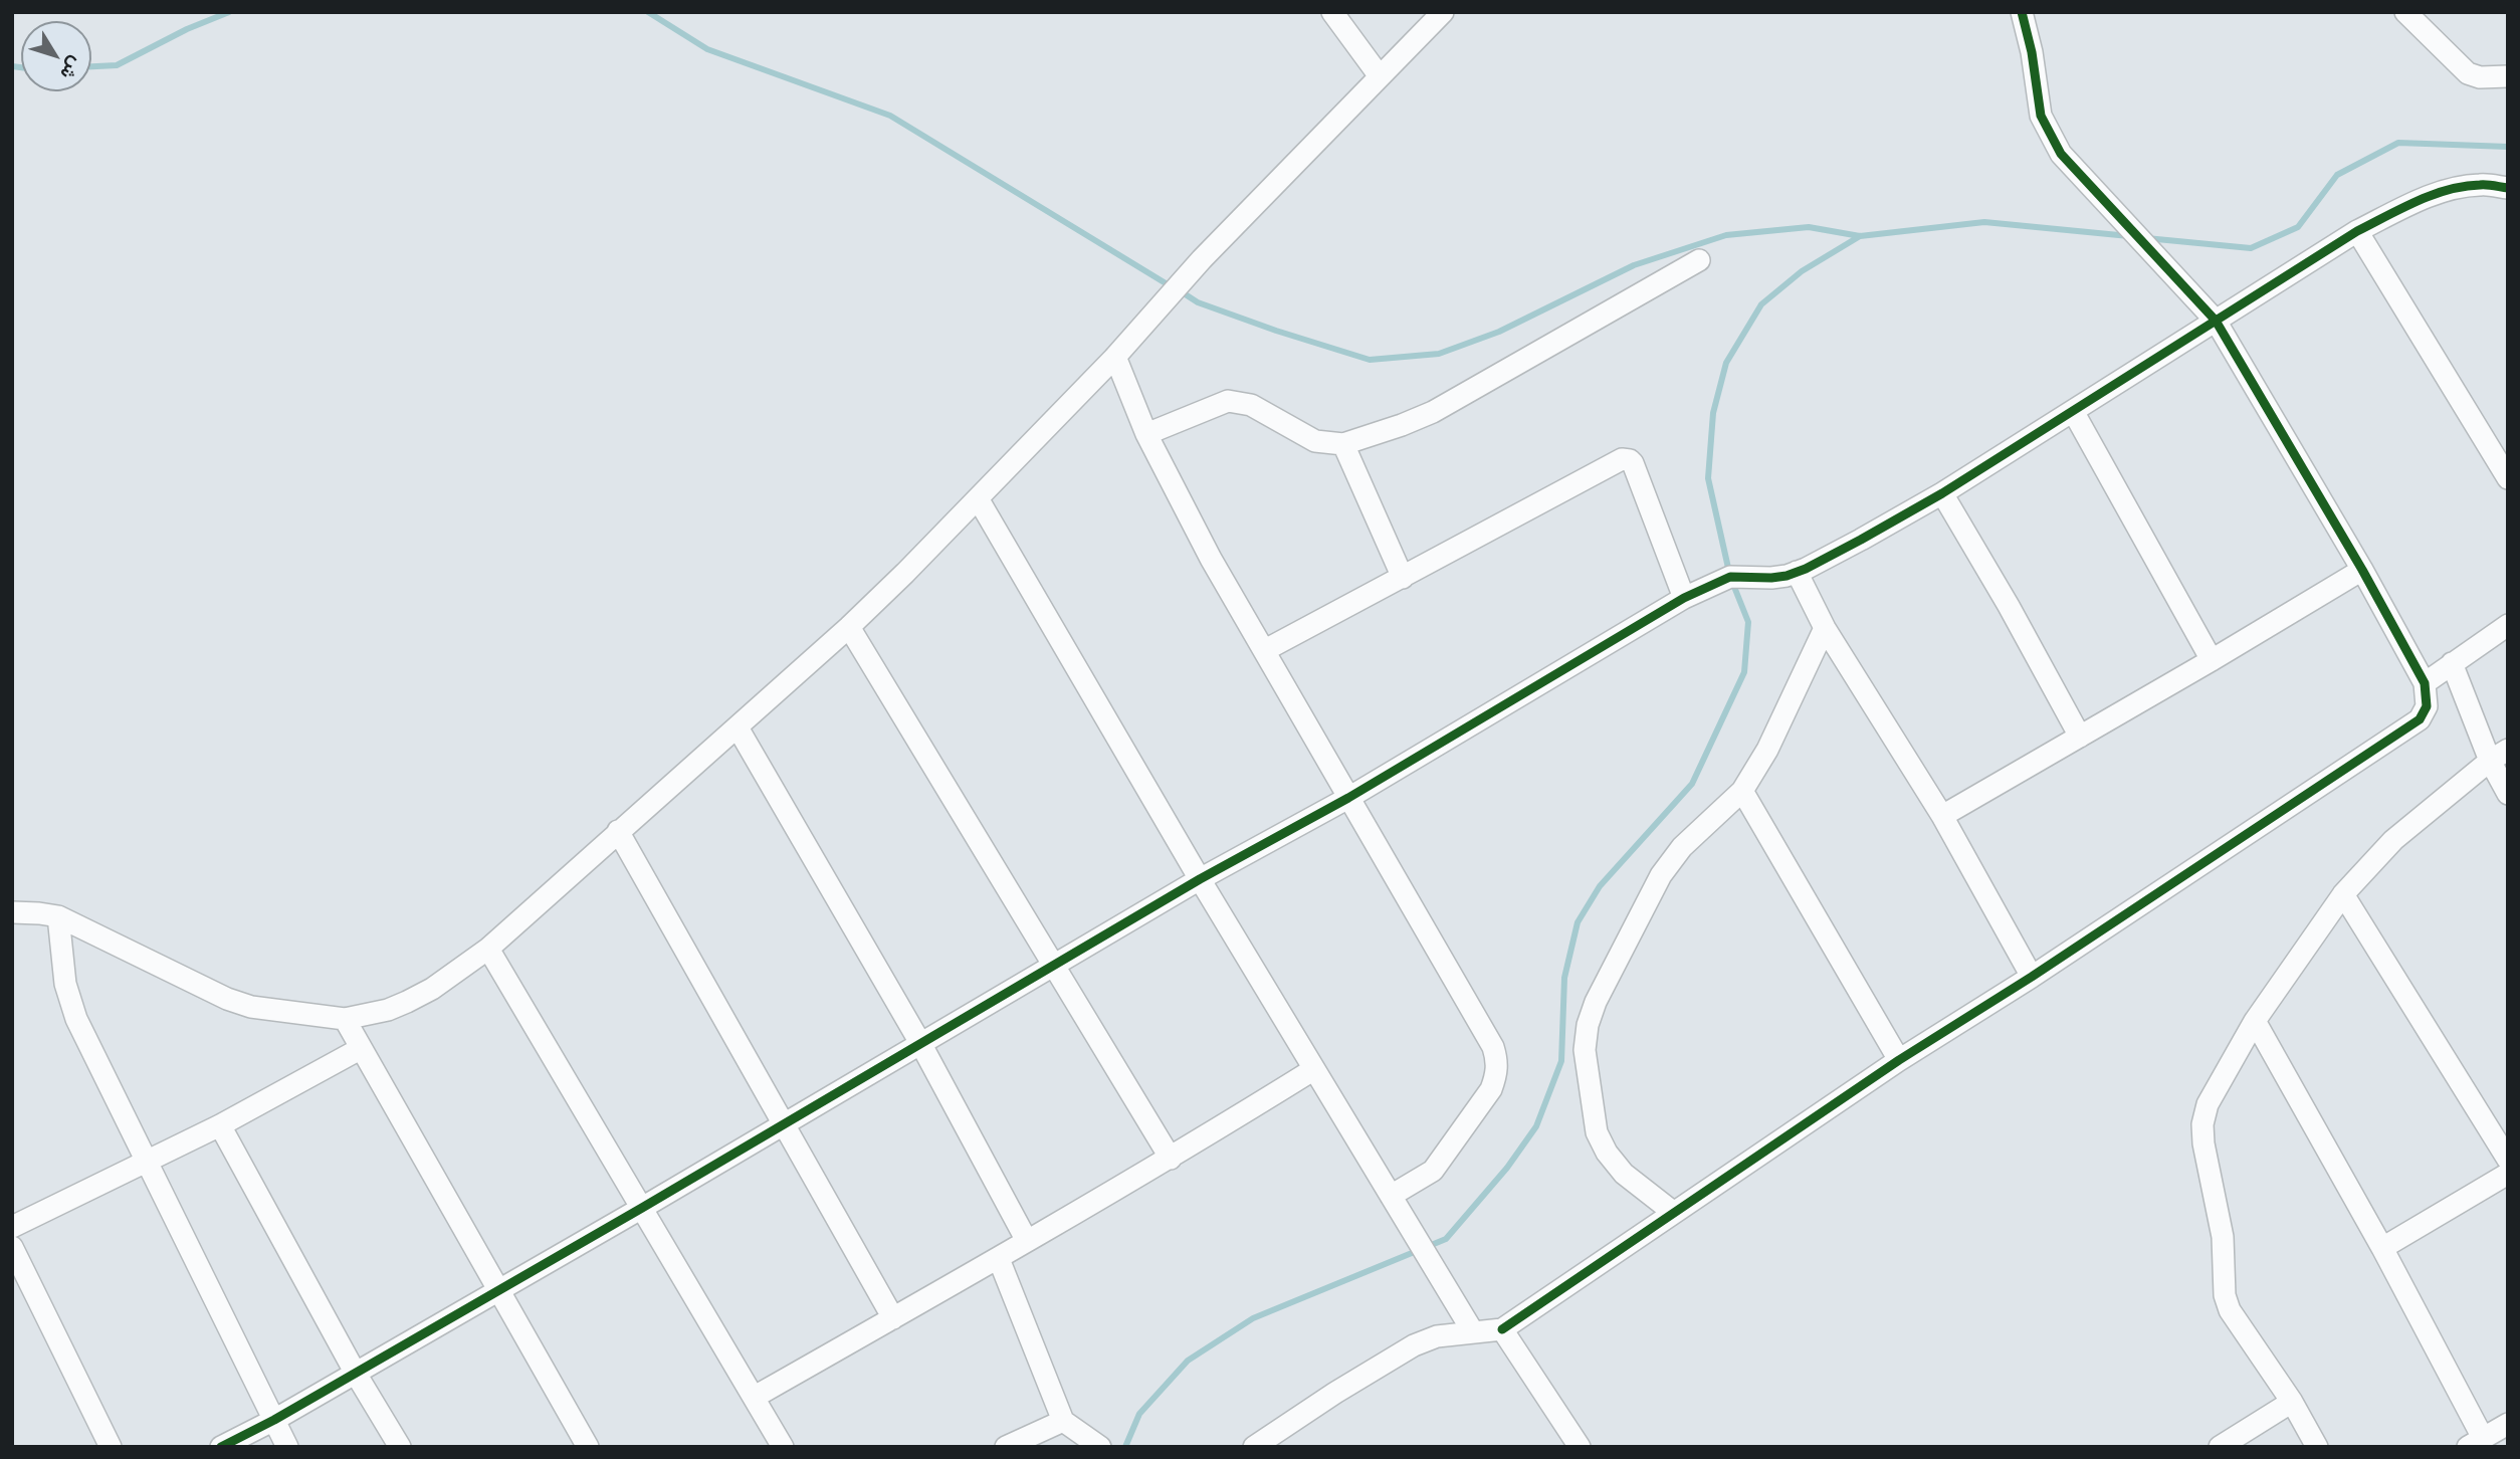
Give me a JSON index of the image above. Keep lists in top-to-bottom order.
{
  "north": "bottom right"
}
